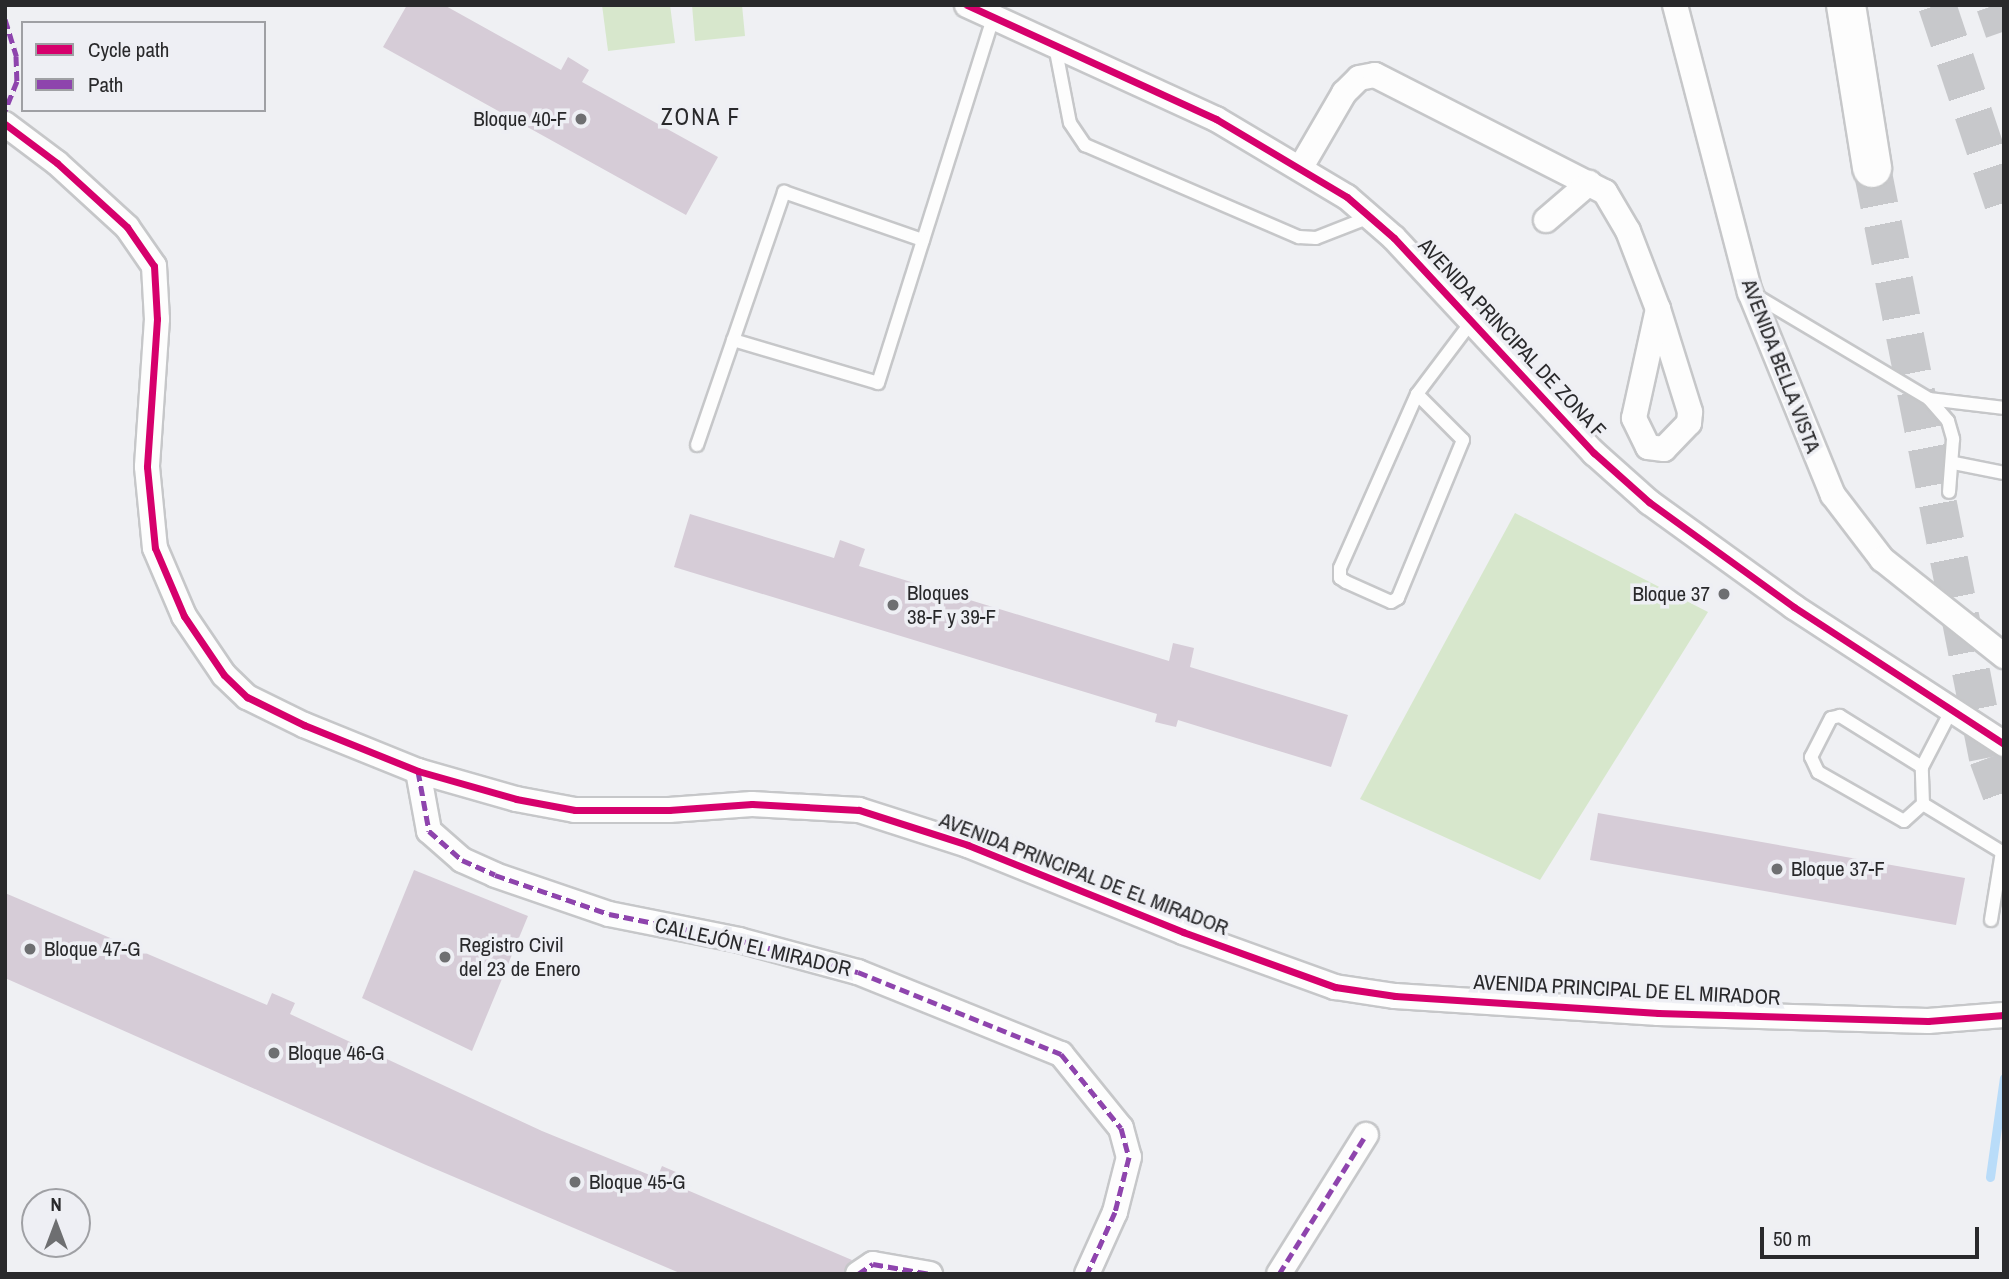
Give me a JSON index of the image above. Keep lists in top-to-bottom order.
{
  "streets": {
    "street": [
      "AVENIDA PRINCIPAL DE ZONA F",
      "AVENIDA BELLA VISTA",
      "AVENIDA PRINCIPAL DE EL MIRADOR",
      "CALLEJÓN EL MIRADOR"
    ]
  },
  "crossings": [
    ["AVENIDA PRINCIPAL DE EL MIRADOR", "CALLEJÓN EL MIRADOR"]
  ],
  "districts": ["ZONA F"],
  "places": [
    "Bloque 40-F",
    "Bloque 37",
    "Bloques 38-F y 39-F",
    "Bloque 37-F",
    "Bloque 47-G",
    "Registro Civil del 23 de Enero",
    "Bloque 46-G",
    "Bloque 45-G"
  ],
  "legend": ["Cycle path", "Path"],
  "scale_bar": "50 m",
  "north": "top"
}
